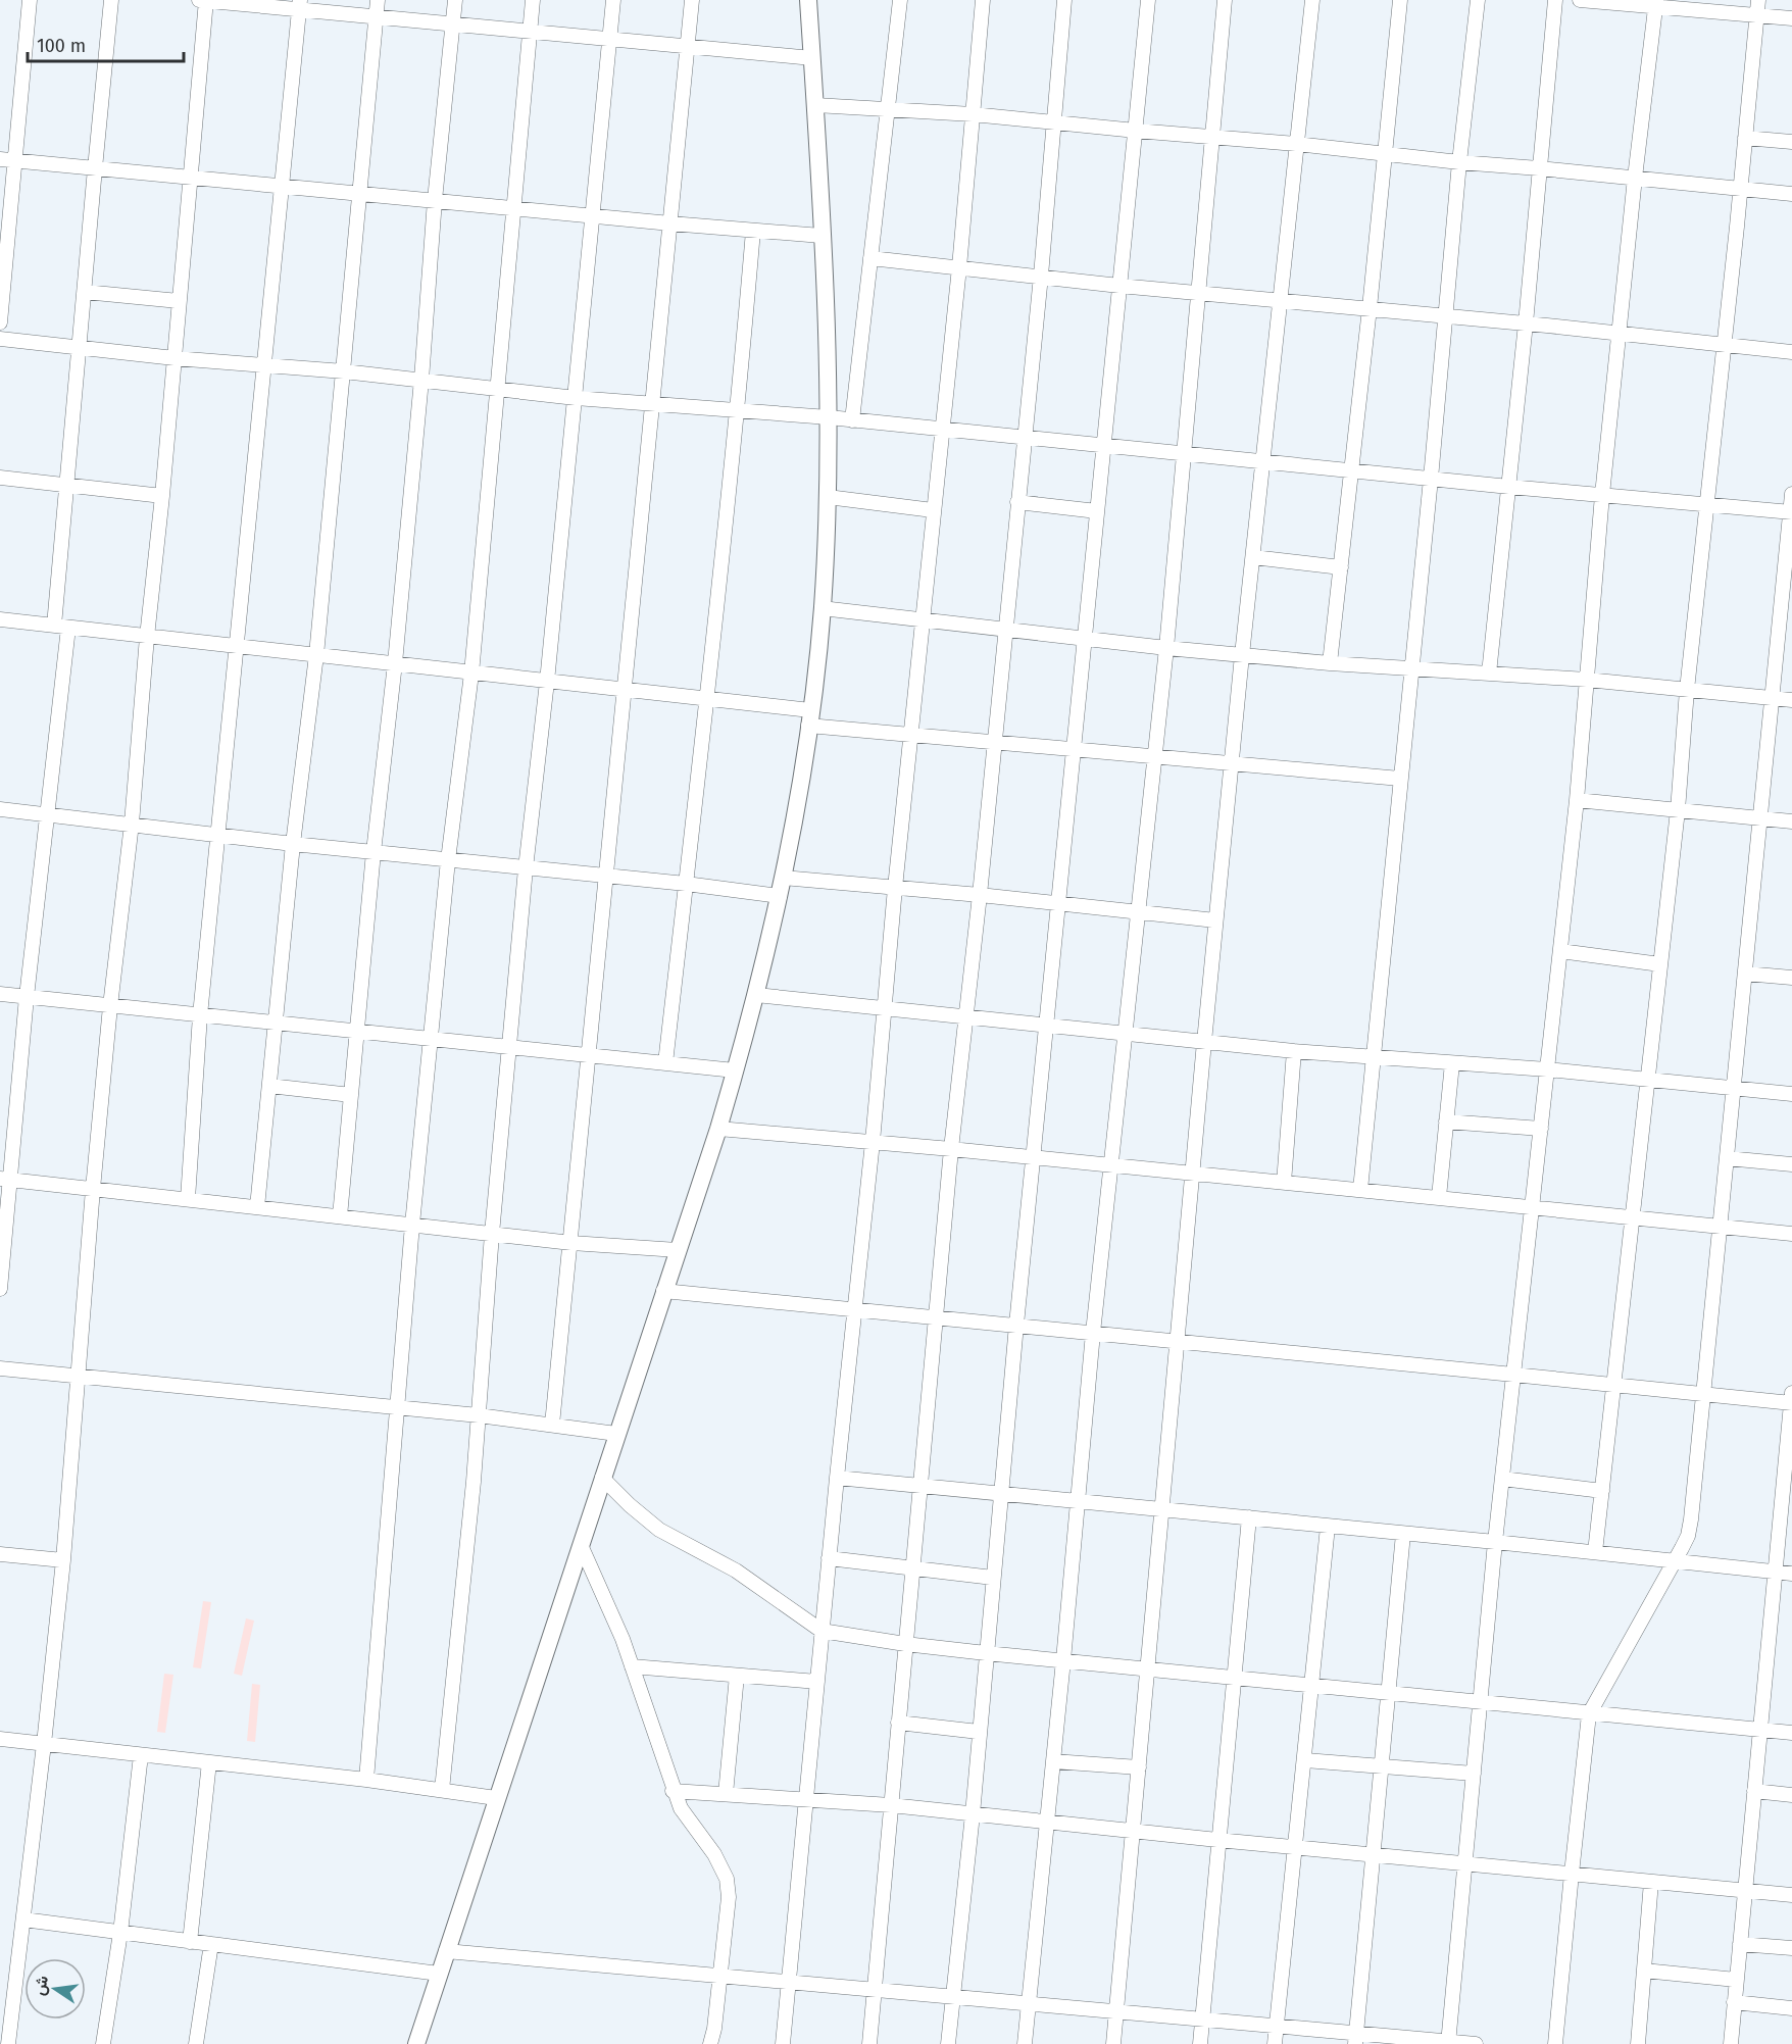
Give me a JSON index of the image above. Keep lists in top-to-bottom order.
{
  "scale_bar": "100 m",
  "north": "left"
}
